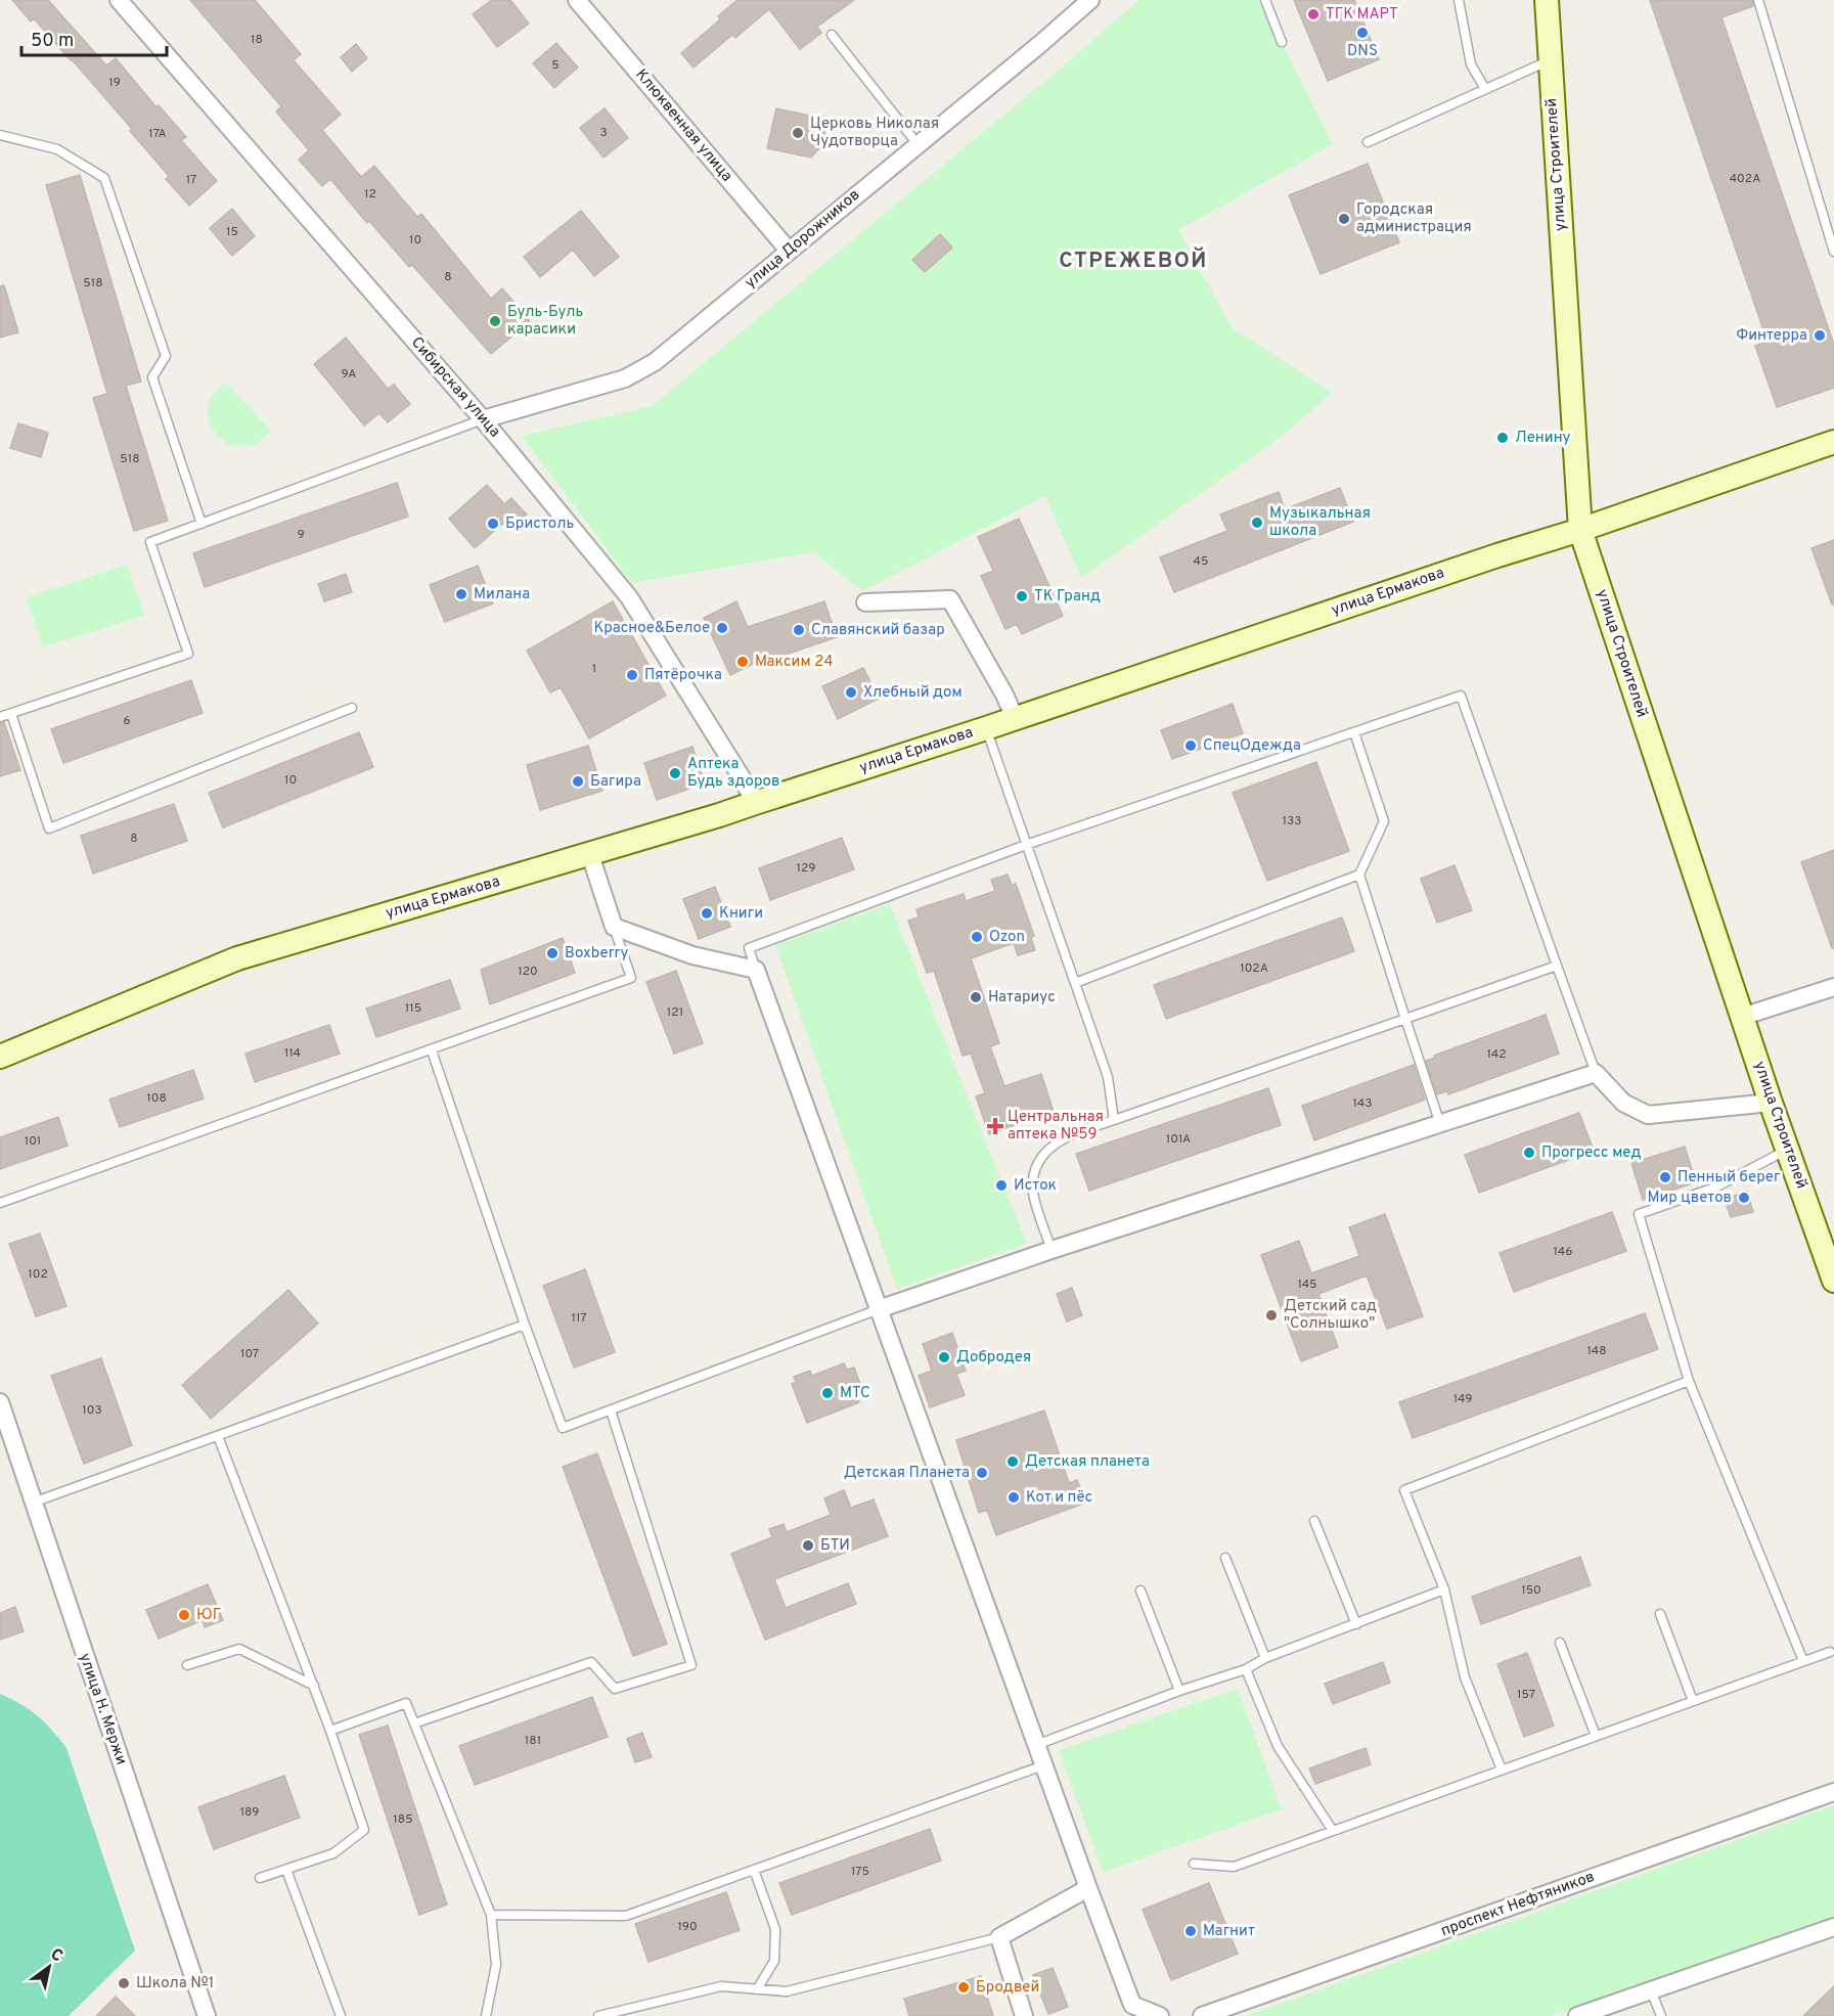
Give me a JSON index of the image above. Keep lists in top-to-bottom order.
{
  "streets": {
    "street": [
      "Клюквенная улица",
      "улица Строителей",
      "улица Дорожников",
      "Сибирская улица",
      "улица Ермакова",
      "улица Н. Мержи",
      "проспект Нефтяников"
    ]
  },
  "crossings": [
    ["Клюквенная улица", "улица Дорожников"],
    ["улица Строителей", "улица Ермакова"],
    ["улица Дорожников", "Сибирская улица"],
    ["Сибирская улица", "улица Ермакова"]
  ],
  "districts": ["СТРЕЖЕВОЙ"],
  "places": {
    "other": [
      "ТГК МАРТ",
      "DNS",
      "Церковь Николая Чудотворца",
      "Городская администрация",
      "Буль-Буль карасики",
      "Финтерра",
      "Ленину",
      "Музыкальная школа",
      "Бристоль",
      "Милана",
      "ТК Гранд",
      "Красное&Белое",
      "Славянский базар",
      "Максим 24",
      "Пятёрочка",
      "Хлебный дом",
      "СпецОдежда",
      "Аптека Будь здоров",
      "Багира",
      "Книги",
      "Ozon",
      "Boxberry",
      "Натариус",
      "Прогресс мед",
      "Пенный берег",
      "Исток",
      "Мир цветов",
      "Детский сад \"Солнышко\"",
      "Добродея",
      "МТС",
      "Детская планета",
      "Детская Планета",
      "Кот и пёс",
      "БТИ",
      "ЮГ",
      "Магнит",
      "Школа №1",
      "Бродвей"
    ],
    "health": ["Центральная аптека №59"]
  },
  "house_numbers": [
    "18",
    "5",
    "19",
    "3",
    "17А",
    "402А",
    "17",
    "12",
    "15",
    "10",
    "8",
    "518",
    "9А",
    "518",
    "9",
    "45",
    "1",
    "6",
    "10",
    "133",
    "8",
    "129",
    "102А",
    "120",
    "115",
    "121",
    "114",
    "142",
    "108",
    "143",
    "101А",
    "101",
    "146",
    "102",
    "145",
    "117",
    "148",
    "107",
    "149",
    "103",
    "150",
    "157",
    "181",
    "189",
    "185",
    "175",
    "190"
  ],
  "scale_bar": "50 m",
  "north": "top right"
}
